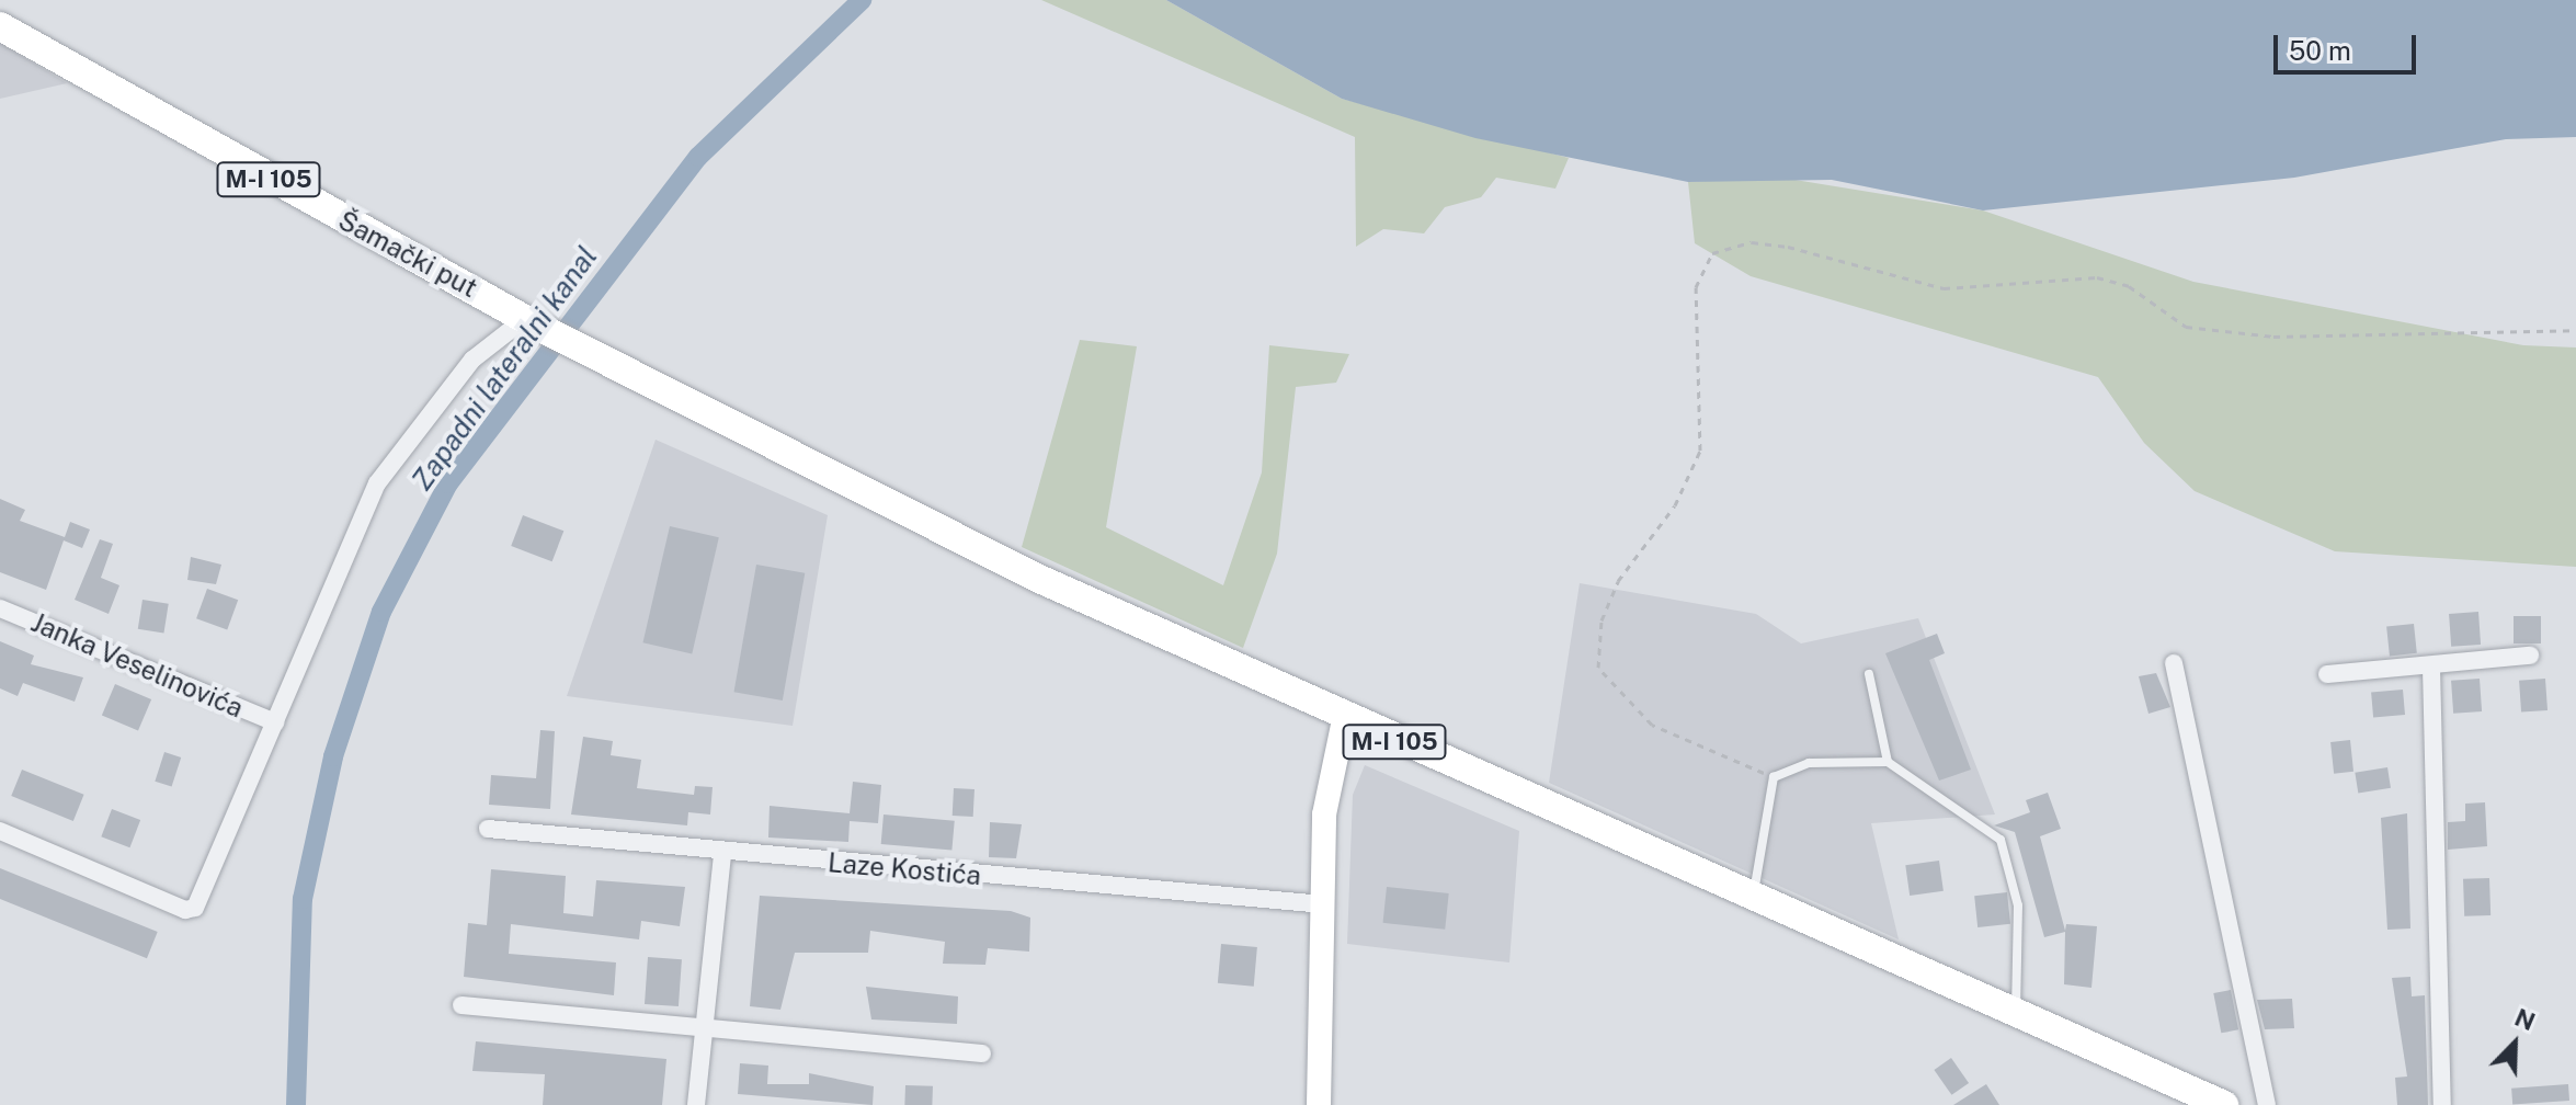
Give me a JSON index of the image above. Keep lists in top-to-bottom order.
{
  "streets": {
    "main road": ["M-I 105", "Šamački put"],
    "street": ["Janka Veselinovića", "Laze Kostića"]
  },
  "crossings": [
    ["M-I 105", "Šamački put"]
  ],
  "water": ["Zapadni lateralni kanal"],
  "scale_bar": "50 m",
  "north": "top right"
}
